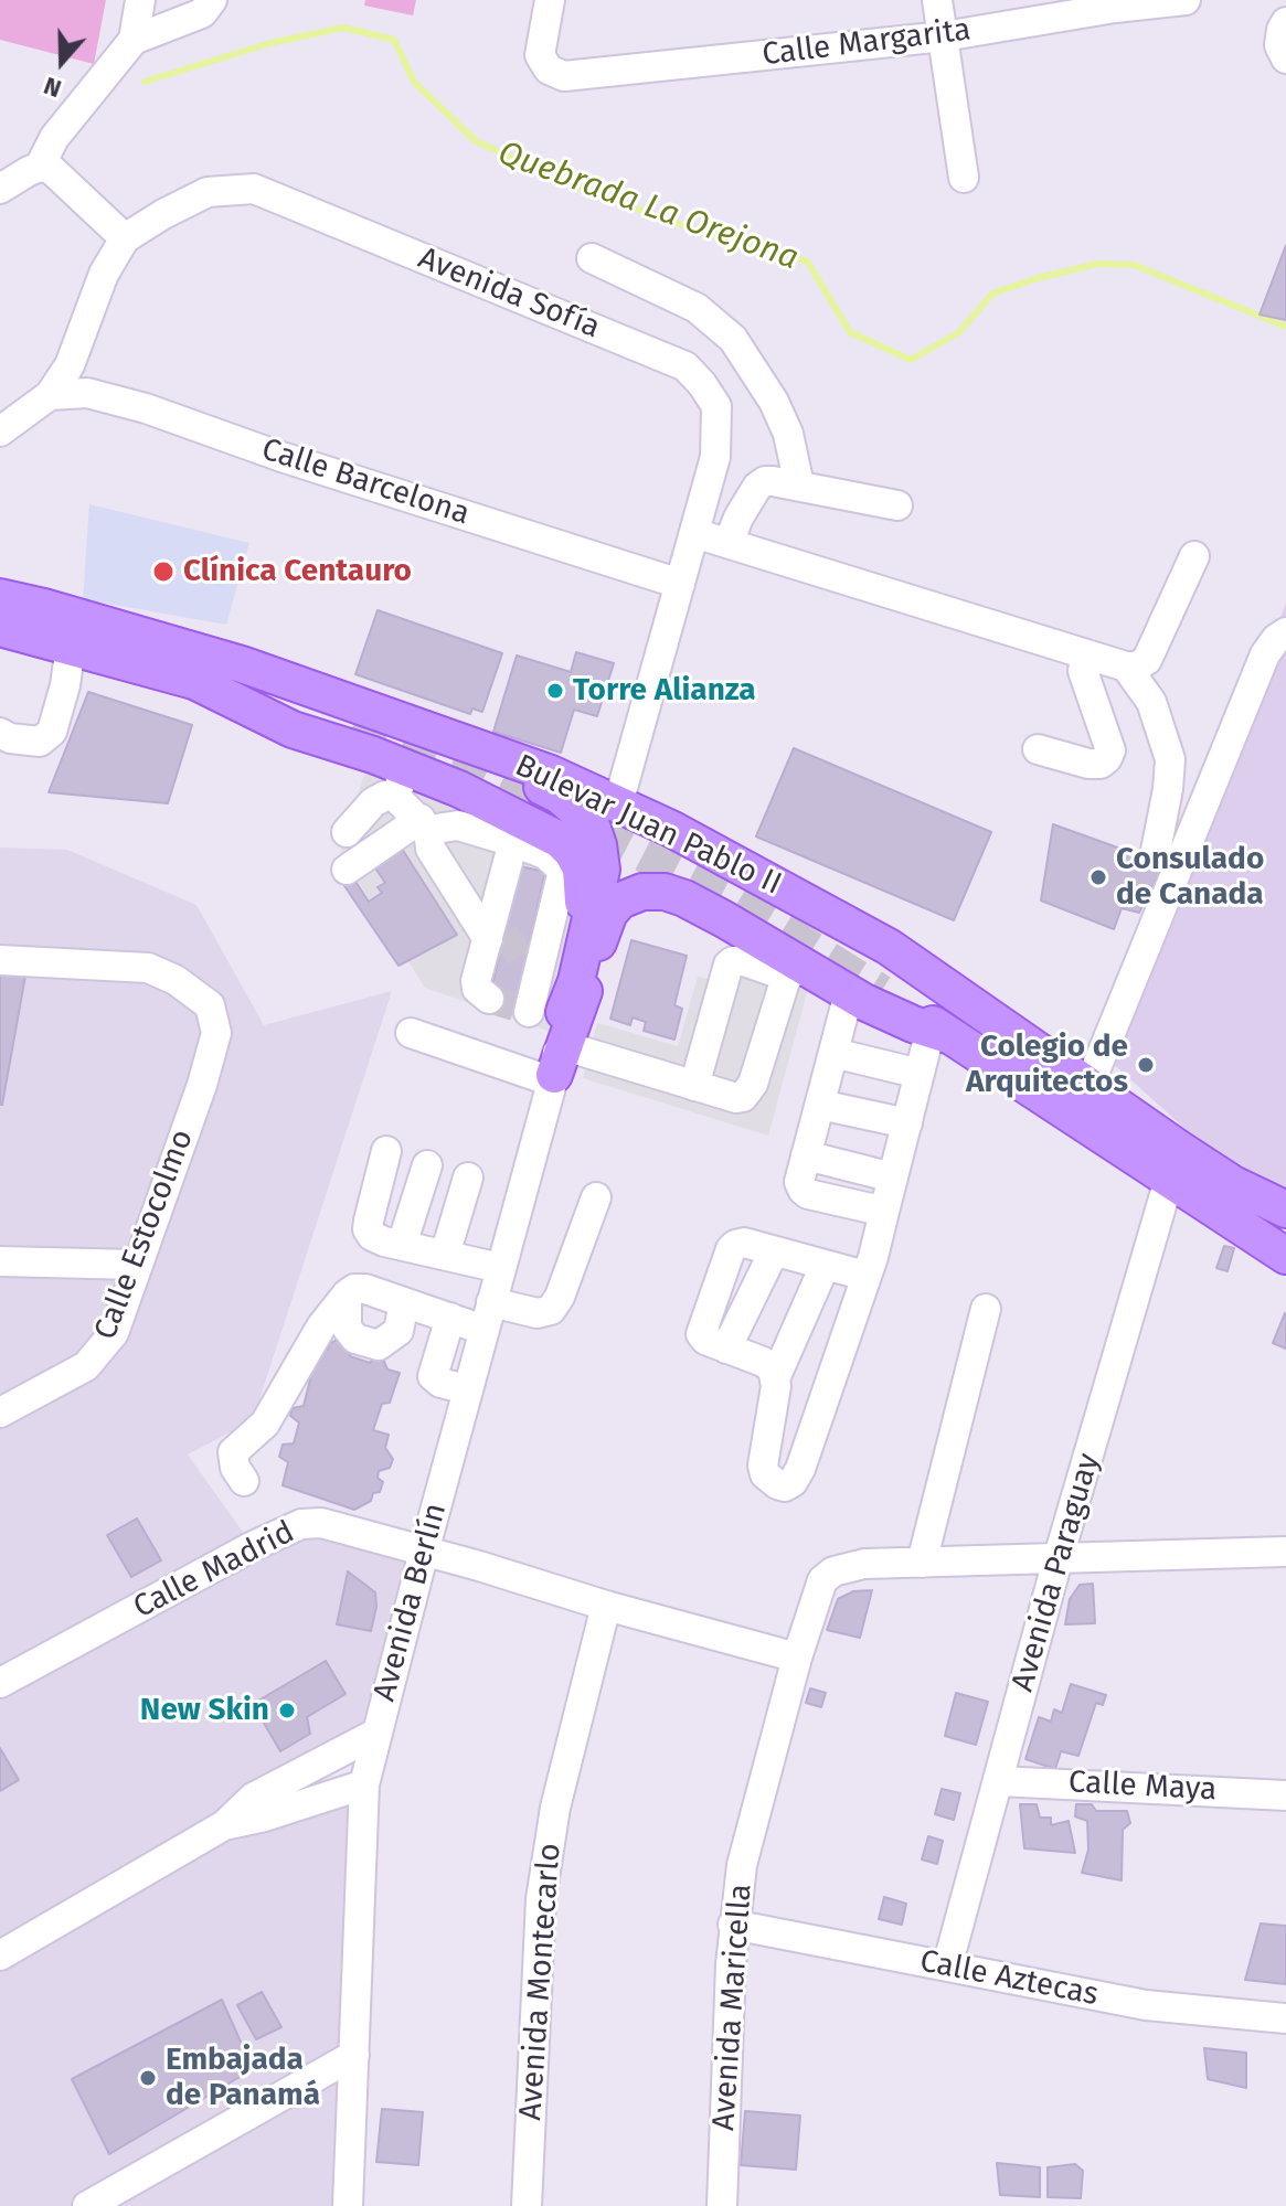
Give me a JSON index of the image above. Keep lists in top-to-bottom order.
{
  "streets": {
    "main road": ["Bulevar Juan Pablo II"],
    "street": [
      "Calle Margarita",
      "Avenida Sofía",
      "Calle Barcelona",
      "Calle Estocolmo",
      "Calle Madrid",
      "Avenida Paraguay",
      "Avenida Berlín",
      "Calle Maya",
      "Calle Aztecas",
      "Avenida Montecarlo",
      "Avenida Maricella"
    ]
  },
  "crossings": [
    ["Avenida Sofía", "Calle Barcelona"],
    ["Avenida Sofía", "Bulevar Juan Pablo II"],
    ["Bulevar Juan Pablo II", "Avenida Paraguay"],
    ["Bulevar Juan Pablo II", "Avenida Berlín"],
    ["Calle Madrid", "Avenida Berlín"],
    ["Calle Madrid", "Avenida Montecarlo"],
    ["Calle Madrid", "Avenida Maricella"],
    ["Avenida Paraguay", "Calle Maya"],
    ["Avenida Paraguay", "Calle Aztecas"],
    ["Avenida Paraguay", "Avenida Maricella"],
    ["Calle Aztecas", "Avenida Maricella"]
  ],
  "water": ["Quebrada La Orejona"],
  "places": [
    "Clínica Centauro",
    "Torre Alianza",
    "Consulado de Canada",
    "Colegio de Arquitectos",
    "New Skin",
    "Embajada de Panamá"
  ],
  "north": "bottom"
}
